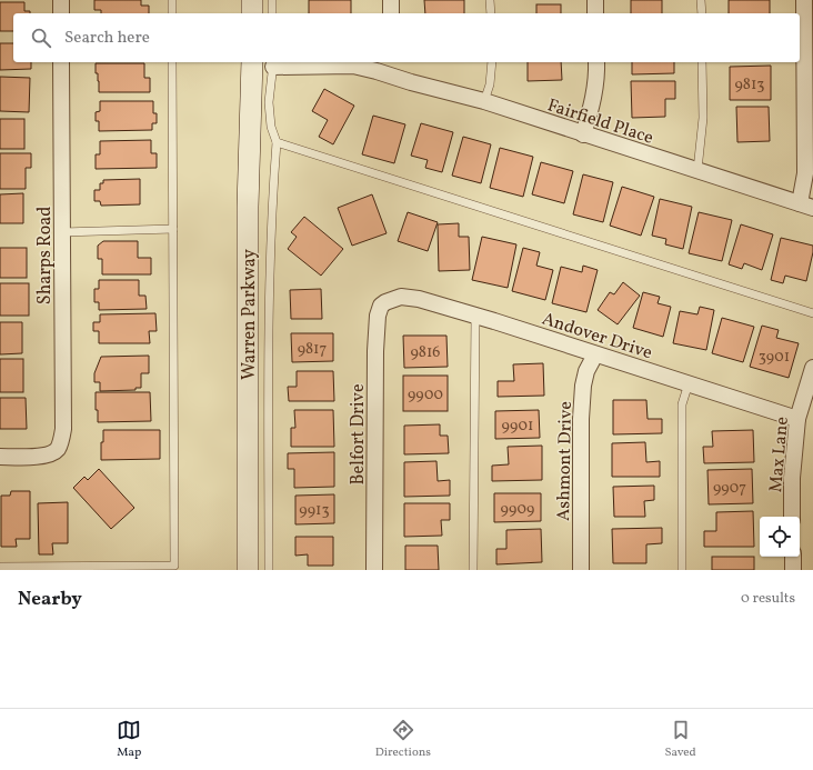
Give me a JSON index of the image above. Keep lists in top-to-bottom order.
{
  "streets": {
    "main road": ["Warren Parkway"],
    "street": [
      "Fairfield Place",
      "Sharps Road",
      "Andover Drive",
      "Belfort Drive",
      "Max Lane",
      "Ashmont Drive"
    ]
  },
  "crossings": [
    ["Andover Drive", "Belfort Drive"],
    ["Andover Drive", "Max Lane"],
    ["Andover Drive", "Ashmont Drive"]
  ],
  "house_numbers": [
    "9813",
    "9817",
    "9816",
    "3901",
    "9900",
    "9901",
    "9907",
    "9909",
    "9913"
  ],
  "page": {
    "search": "Search here",
    "heading": ["Nearby", "0 results"],
    "nav": ["Map", "Directions", "Saved"]
  }
}
